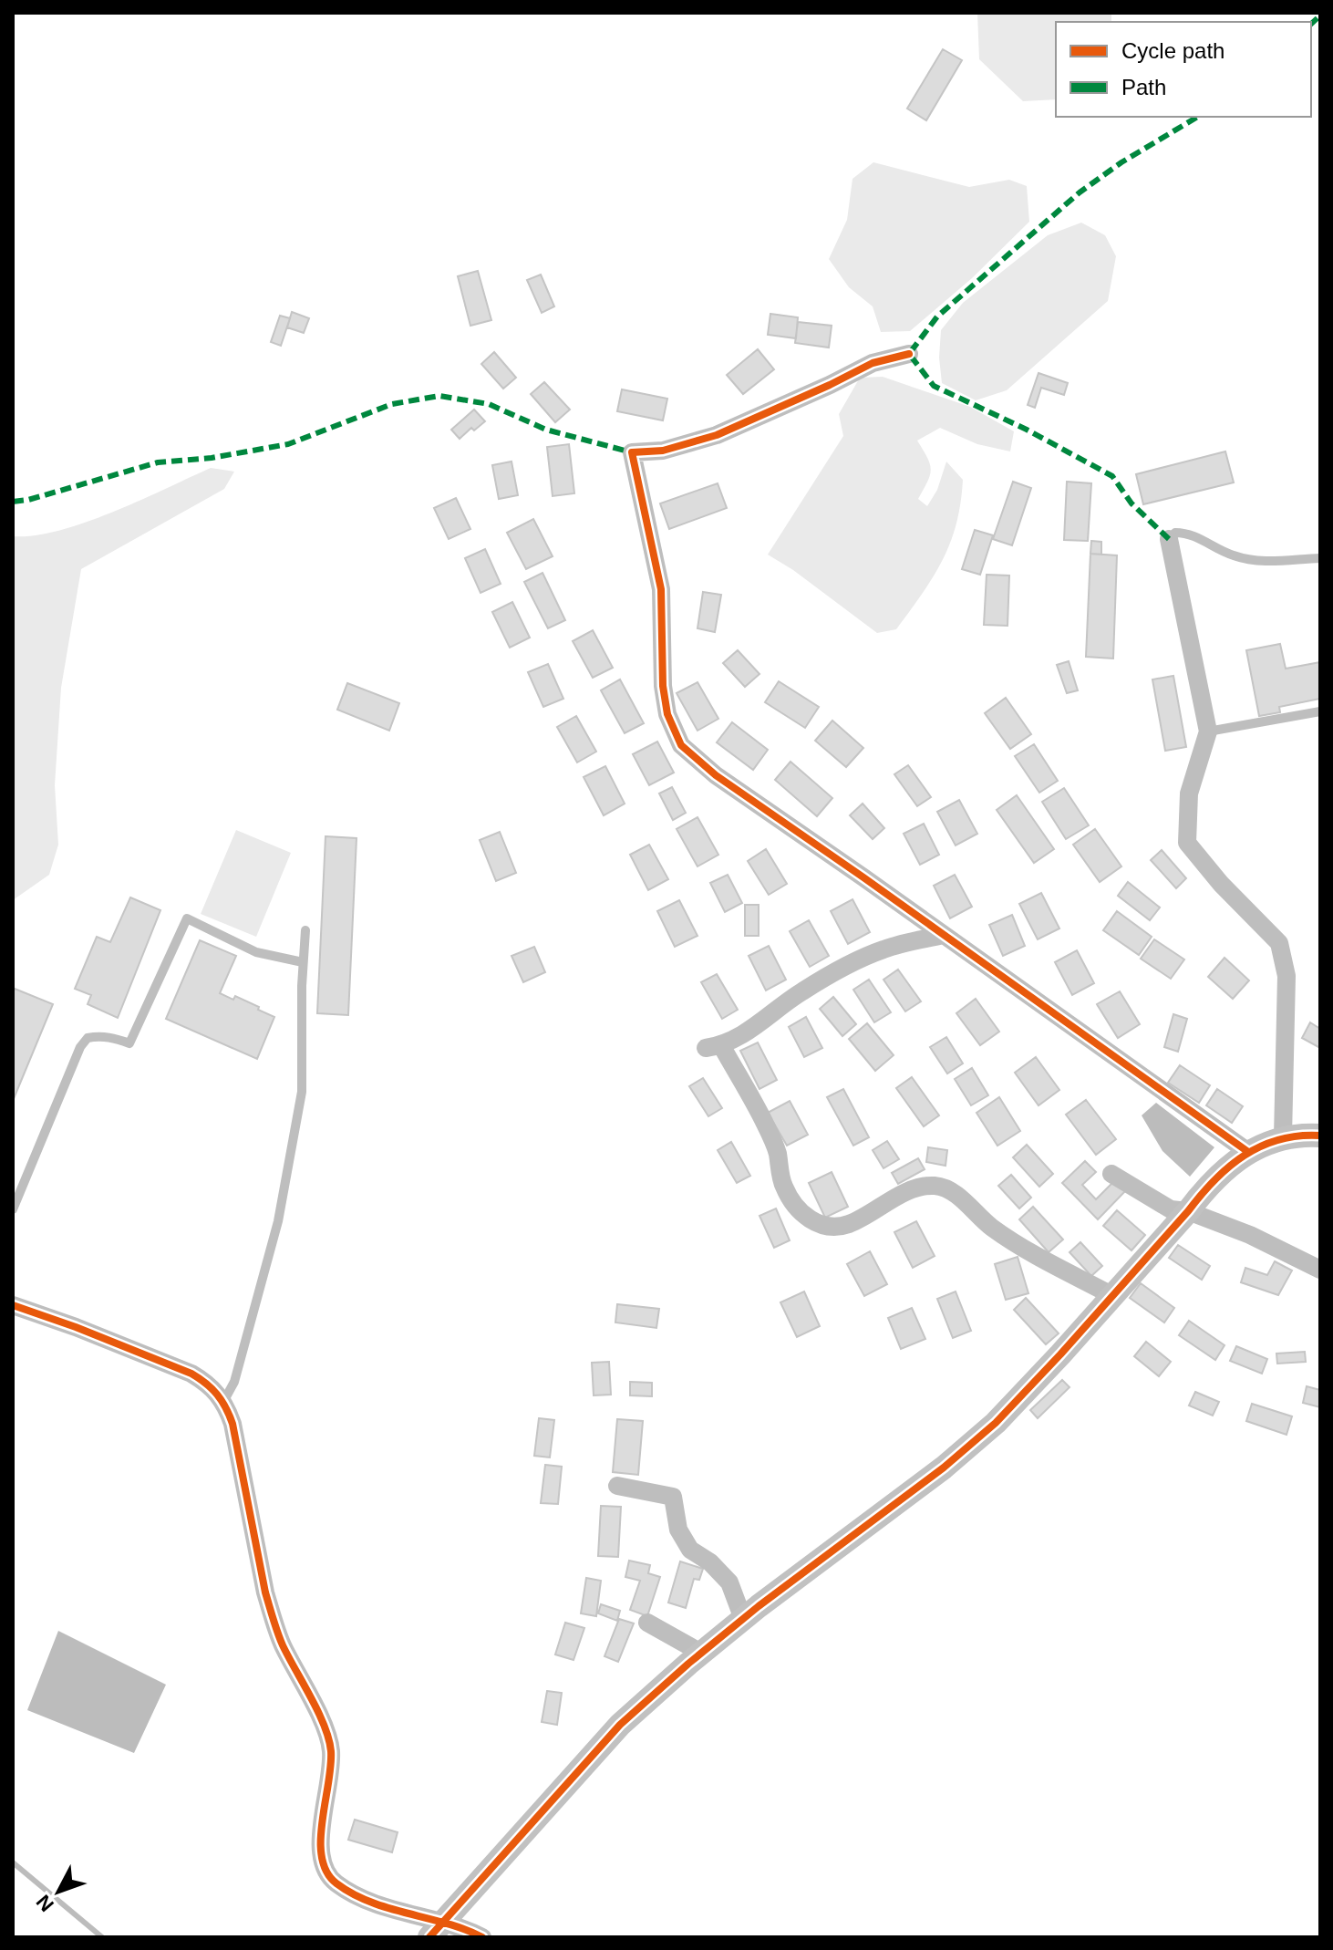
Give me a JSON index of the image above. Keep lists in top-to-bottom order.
{
  "legend": ["Cycle path", "Path"],
  "north": "bottom left"
}
